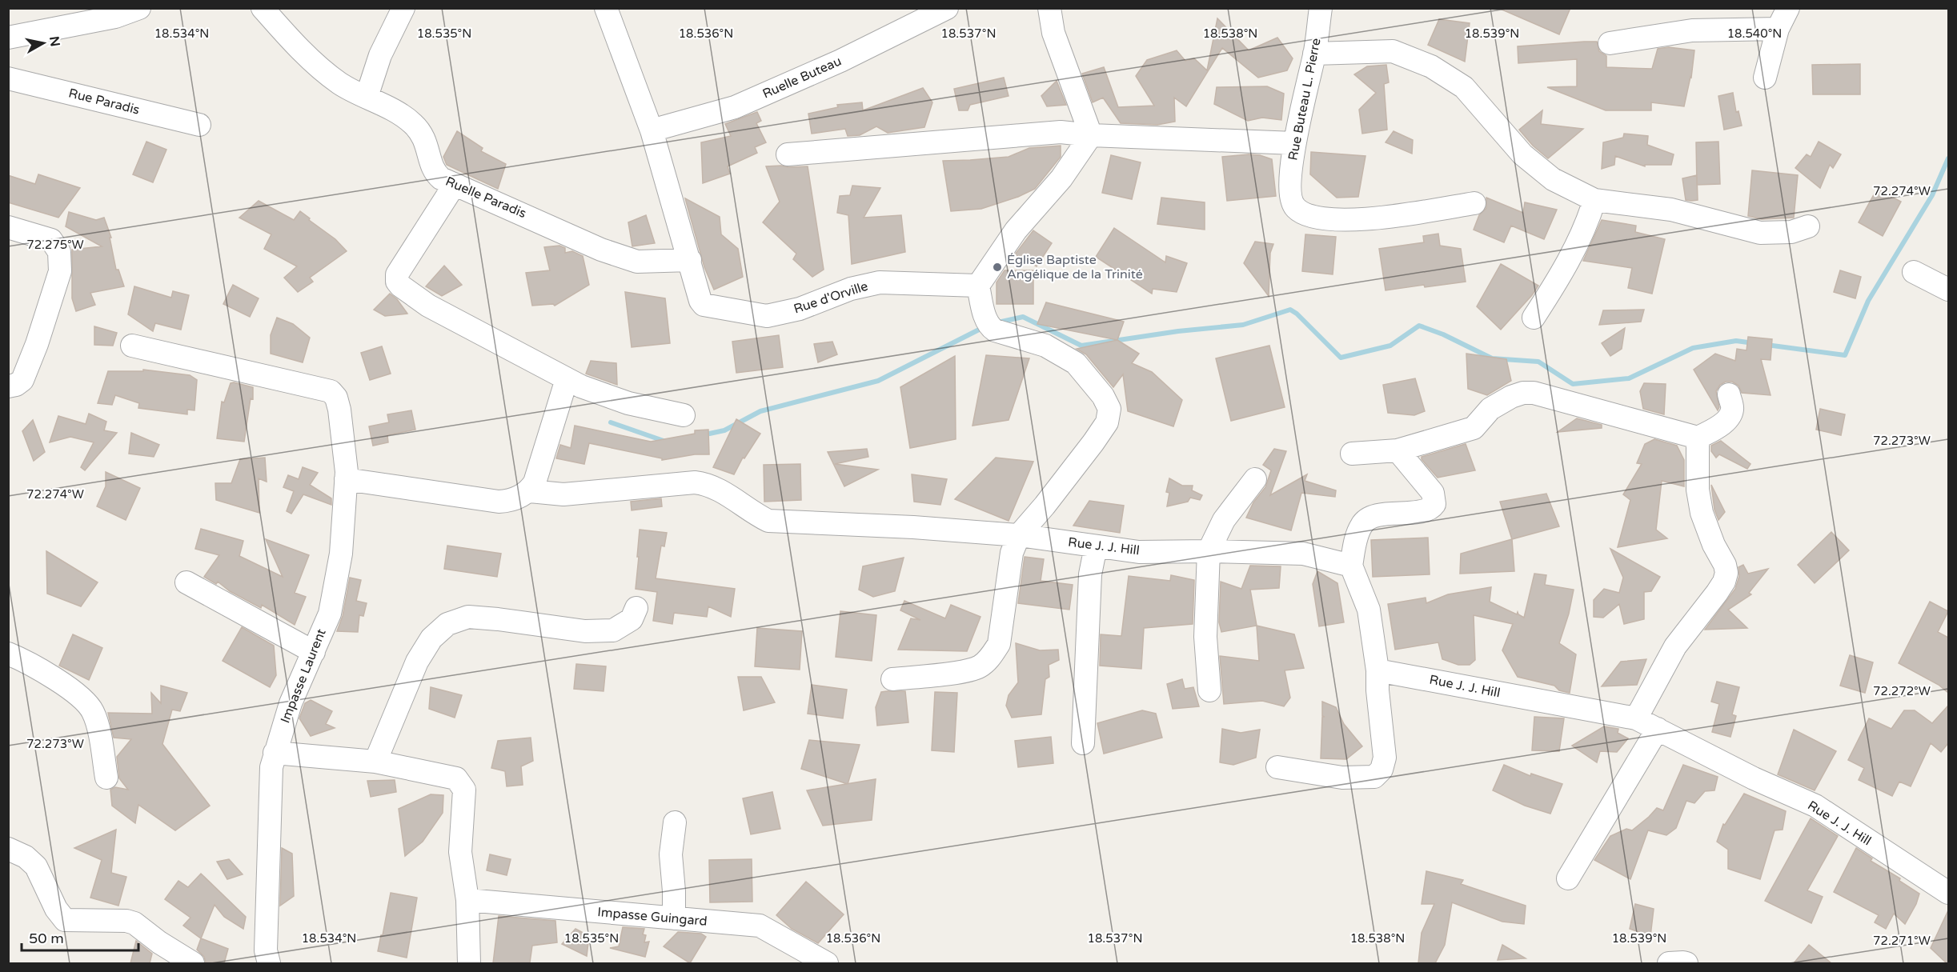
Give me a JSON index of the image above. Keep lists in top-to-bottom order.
{
  "streets": {
    "street": [
      "Ruelle Buteau",
      "Rue Buteau L. Pierre",
      "Rue Paradis",
      "Ruelle Paradis",
      "Rue d'Orville",
      "Rue J. J. Hill",
      "Impasse Laurent",
      "Impasse Guingard"
    ]
  },
  "crossings": [
    ["Ruelle Buteau", "Rue d'Orville"],
    ["Ruelle Paradis", "Rue d'Orville"]
  ],
  "places": ["Église Baptiste Angélique de la Trinité"],
  "scale_bar": "50 m",
  "north": "right",
  "coordinates": [
    "18.534°N",
    "18.535°N",
    "18.536°N",
    "18.537°N",
    "18.538°N",
    "18.539°N",
    "18.540°N",
    "72.274°W",
    "72.275°W",
    "72.273°W",
    "72.272°W",
    "72.271°W"
  ]
}
